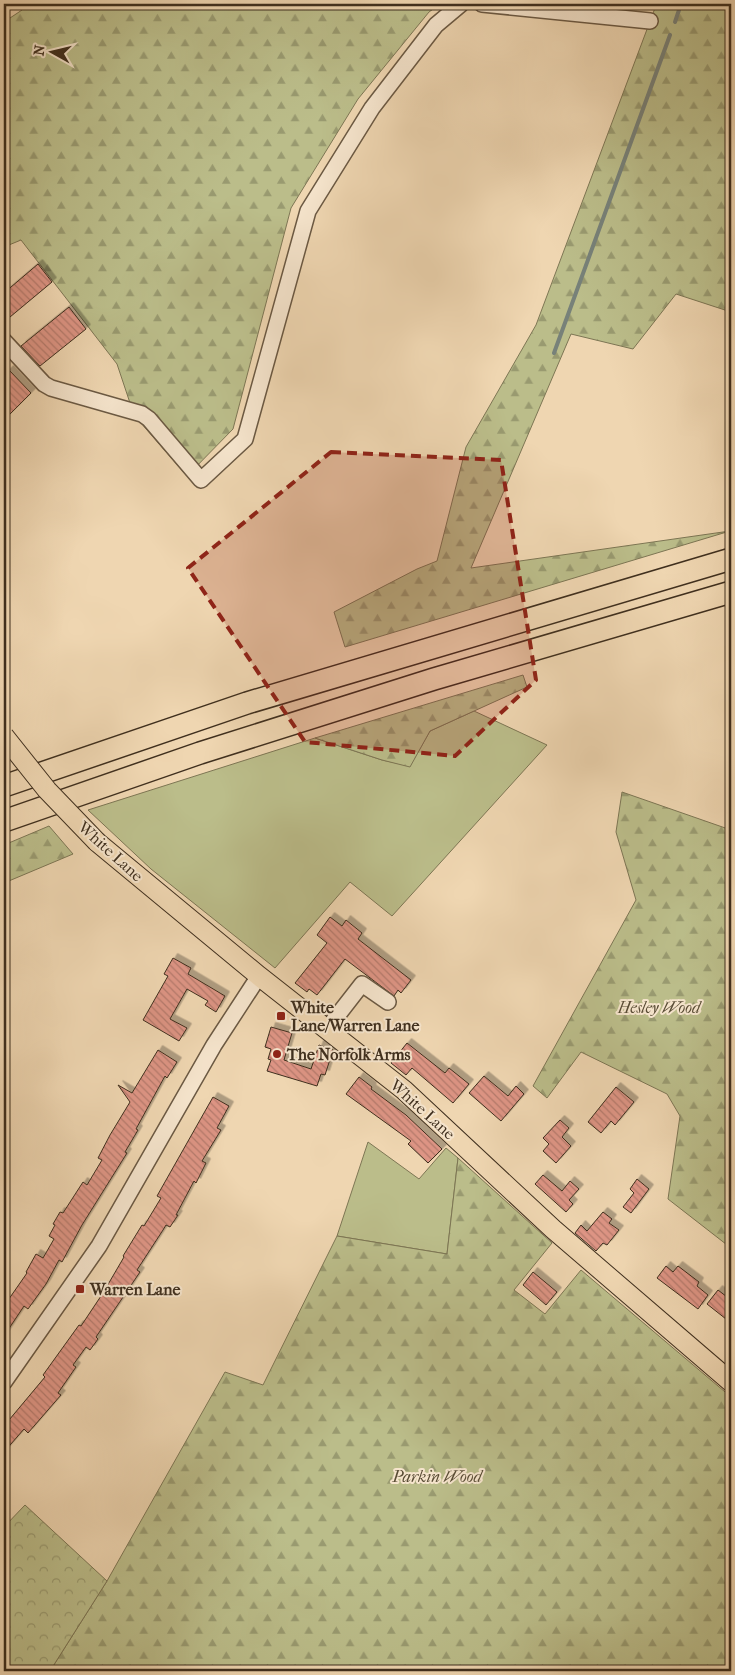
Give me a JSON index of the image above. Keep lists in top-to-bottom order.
{
  "streets": {
    "main road": ["White Lane"]
  },
  "parks": ["Hesley Wood", "Parkin Wood"],
  "places": {
    "transit": ["White Lane/Warren Lane", "Warren Lane"],
    "other": ["The Norfolk Arms"]
  },
  "north": "left"
}
